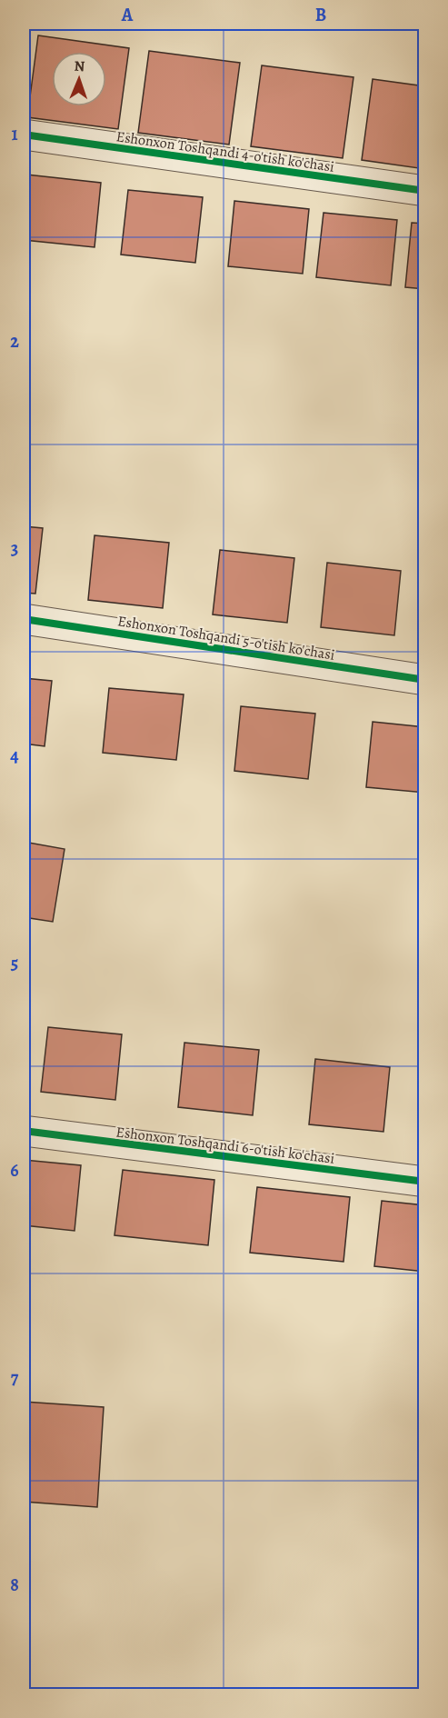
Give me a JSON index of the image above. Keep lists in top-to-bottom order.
{
  "streets": {
    "street": ["Eshonxon Toshqandi 4-o'tish ko'chasi", "Eshonxon Toshqandi 5-o'tish ko'chasi", "Eshonxon Toshqandi 6-o'tish ko'chasi"]
  },
  "north": "top",
  "grid": {
    "columns": ["A", "B"],
    "rows": [
      "1",
      "2",
      "3",
      "4",
      "5",
      "6",
      "7",
      "8"
    ]
  }
}
